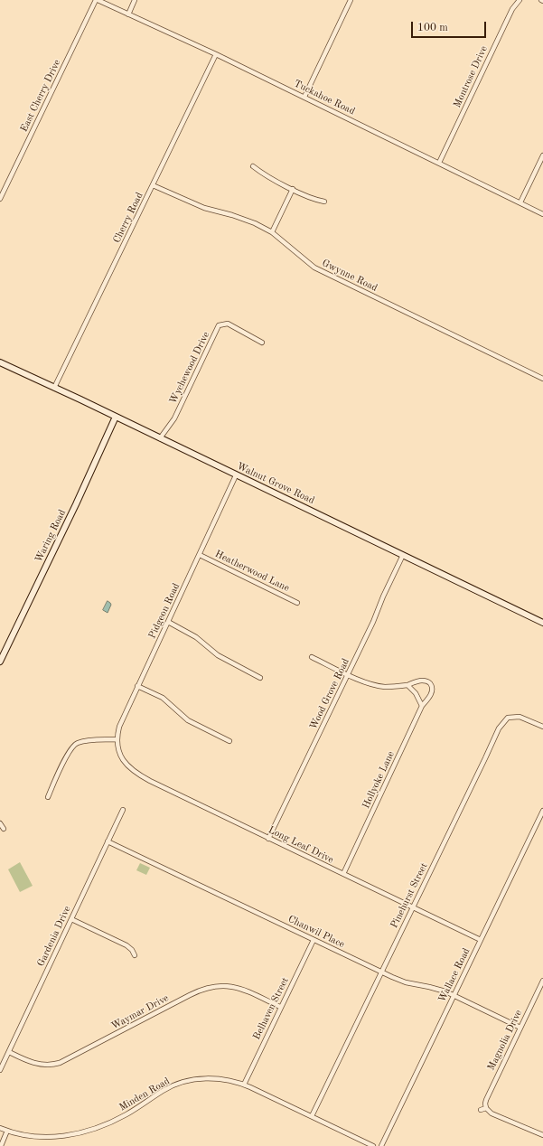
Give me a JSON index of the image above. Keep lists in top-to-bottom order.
{
  "streets": {
    "main road": ["Walnut Grove Road", "Waring Road"],
    "street": [
      "Montrose Drive",
      "East Cherry Drive",
      "Tuckahoe Road",
      "Cherry Road",
      "Gwynne Road",
      "Wychewood Drive",
      "Heatherwood Lane",
      "Pidgeon Road",
      "Wood Grove Road",
      "Hollyoke Lane",
      "Long Leaf Drive",
      "Pinehurst Street",
      "Chanwil Place",
      "Gardenia Drive",
      "Wallace Road",
      "Belhaven Street",
      "Waymar Drive",
      "Magnolia Drive",
      "Minden Road"
    ]
  },
  "crossings": [
    ["Montrose Drive", "Tuckahoe Road"],
    ["East Cherry Drive", "Tuckahoe Road"],
    ["Tuckahoe Road", "Cherry Road"],
    ["Cherry Road", "Gwynne Road"],
    ["Cherry Road", "Walnut Grove Road"],
    ["Wychewood Drive", "Walnut Grove Road"],
    ["Walnut Grove Road", "Waring Road"],
    ["Walnut Grove Road", "Pidgeon Road"],
    ["Walnut Grove Road", "Wood Grove Road"],
    ["Heatherwood Lane", "Pidgeon Road"],
    ["Pidgeon Road", "Long Leaf Drive"],
    ["Wood Grove Road", "Long Leaf Drive"],
    ["Hollyoke Lane", "Long Leaf Drive"],
    ["Long Leaf Drive", "Pinehurst Street"],
    ["Long Leaf Drive", "Wallace Road"],
    ["Pinehurst Street", "Chanwil Place"],
    ["Pinehurst Street", "Minden Road"],
    ["Chanwil Place", "Gardenia Drive"],
    ["Chanwil Place", "Wallace Road"],
    ["Chanwil Place", "Belhaven Street"],
    ["Chanwil Place", "Magnolia Drive"],
    ["Gardenia Drive", "Waymar Drive"],
    ["Belhaven Street", "Waymar Drive"],
    ["Belhaven Street", "Minden Road"]
  ],
  "scale_bar": "100 m"
}
